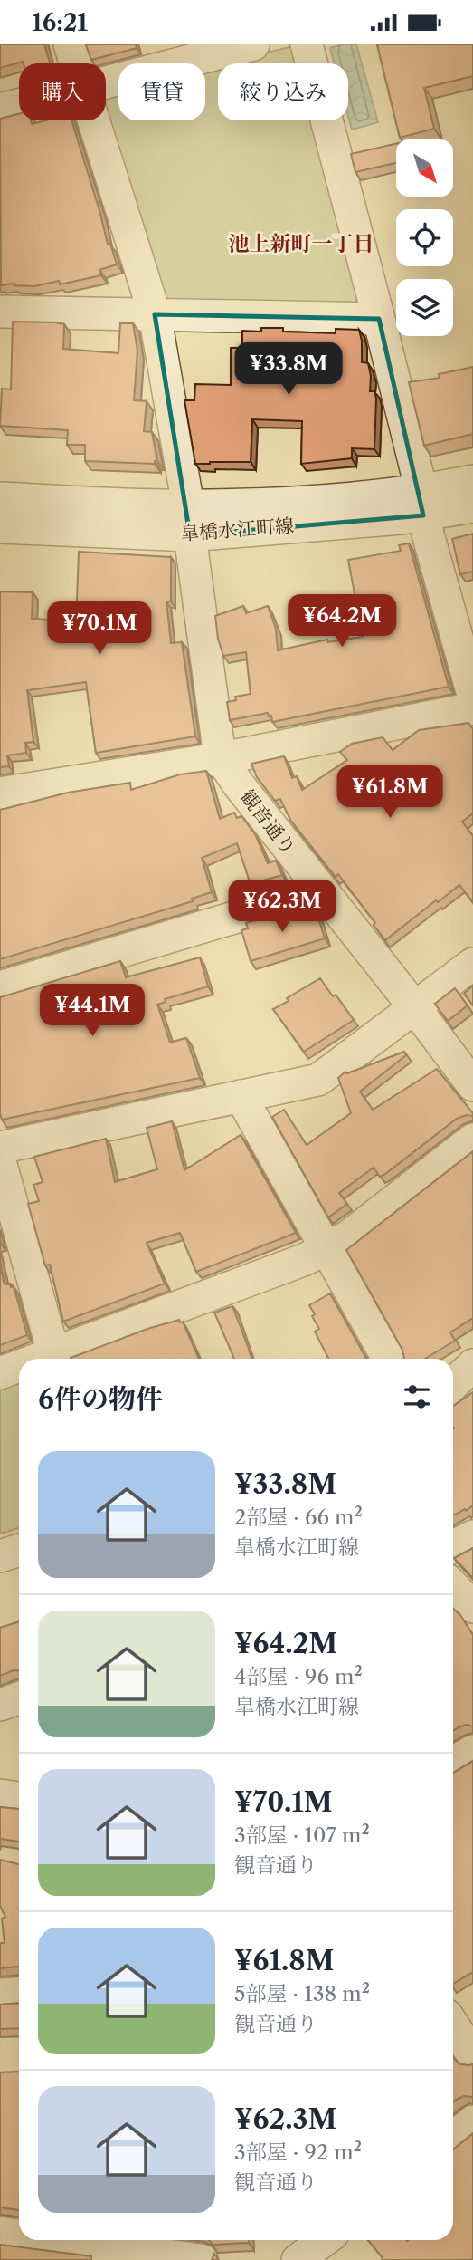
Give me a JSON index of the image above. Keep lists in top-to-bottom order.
{
  "streets": {
    "street": ["皐橋水江町線", "観音通り"]
  },
  "crossings": [
    ["皐橋水江町線", "観音通り"]
  ],
  "districts": ["池上新町一丁目"],
  "north": "bottom right",
  "page": {
    "status": "16:21",
    "chip": ["購入", "賃貸", "絞り込み"],
    "price": [
      "¥33.8M",
      "¥64.2M",
      "¥70.1M",
      "¥61.8M",
      "¥62.3M",
      "¥44.1M"
    ],
    "heading": "6件の物件",
    "list": [
      {
        "name": "¥33.8M",
        "note": "2部屋 · 66 m² · 皐橋水江町線"
      },
      {
        "name": "¥64.2M",
        "note": "4部屋 · 96 m² · 皐橋水江町線"
      },
      {
        "name": "¥70.1M",
        "note": "3部屋 · 107 m² · 観音通り"
      },
      {
        "name": "¥61.8M",
        "note": "5部屋 · 138 m² · 観音通り"
      },
      {
        "name": "¥62.3M",
        "note": "3部屋 · 92 m² · 観音通り"
      }
    ]
  }
}
